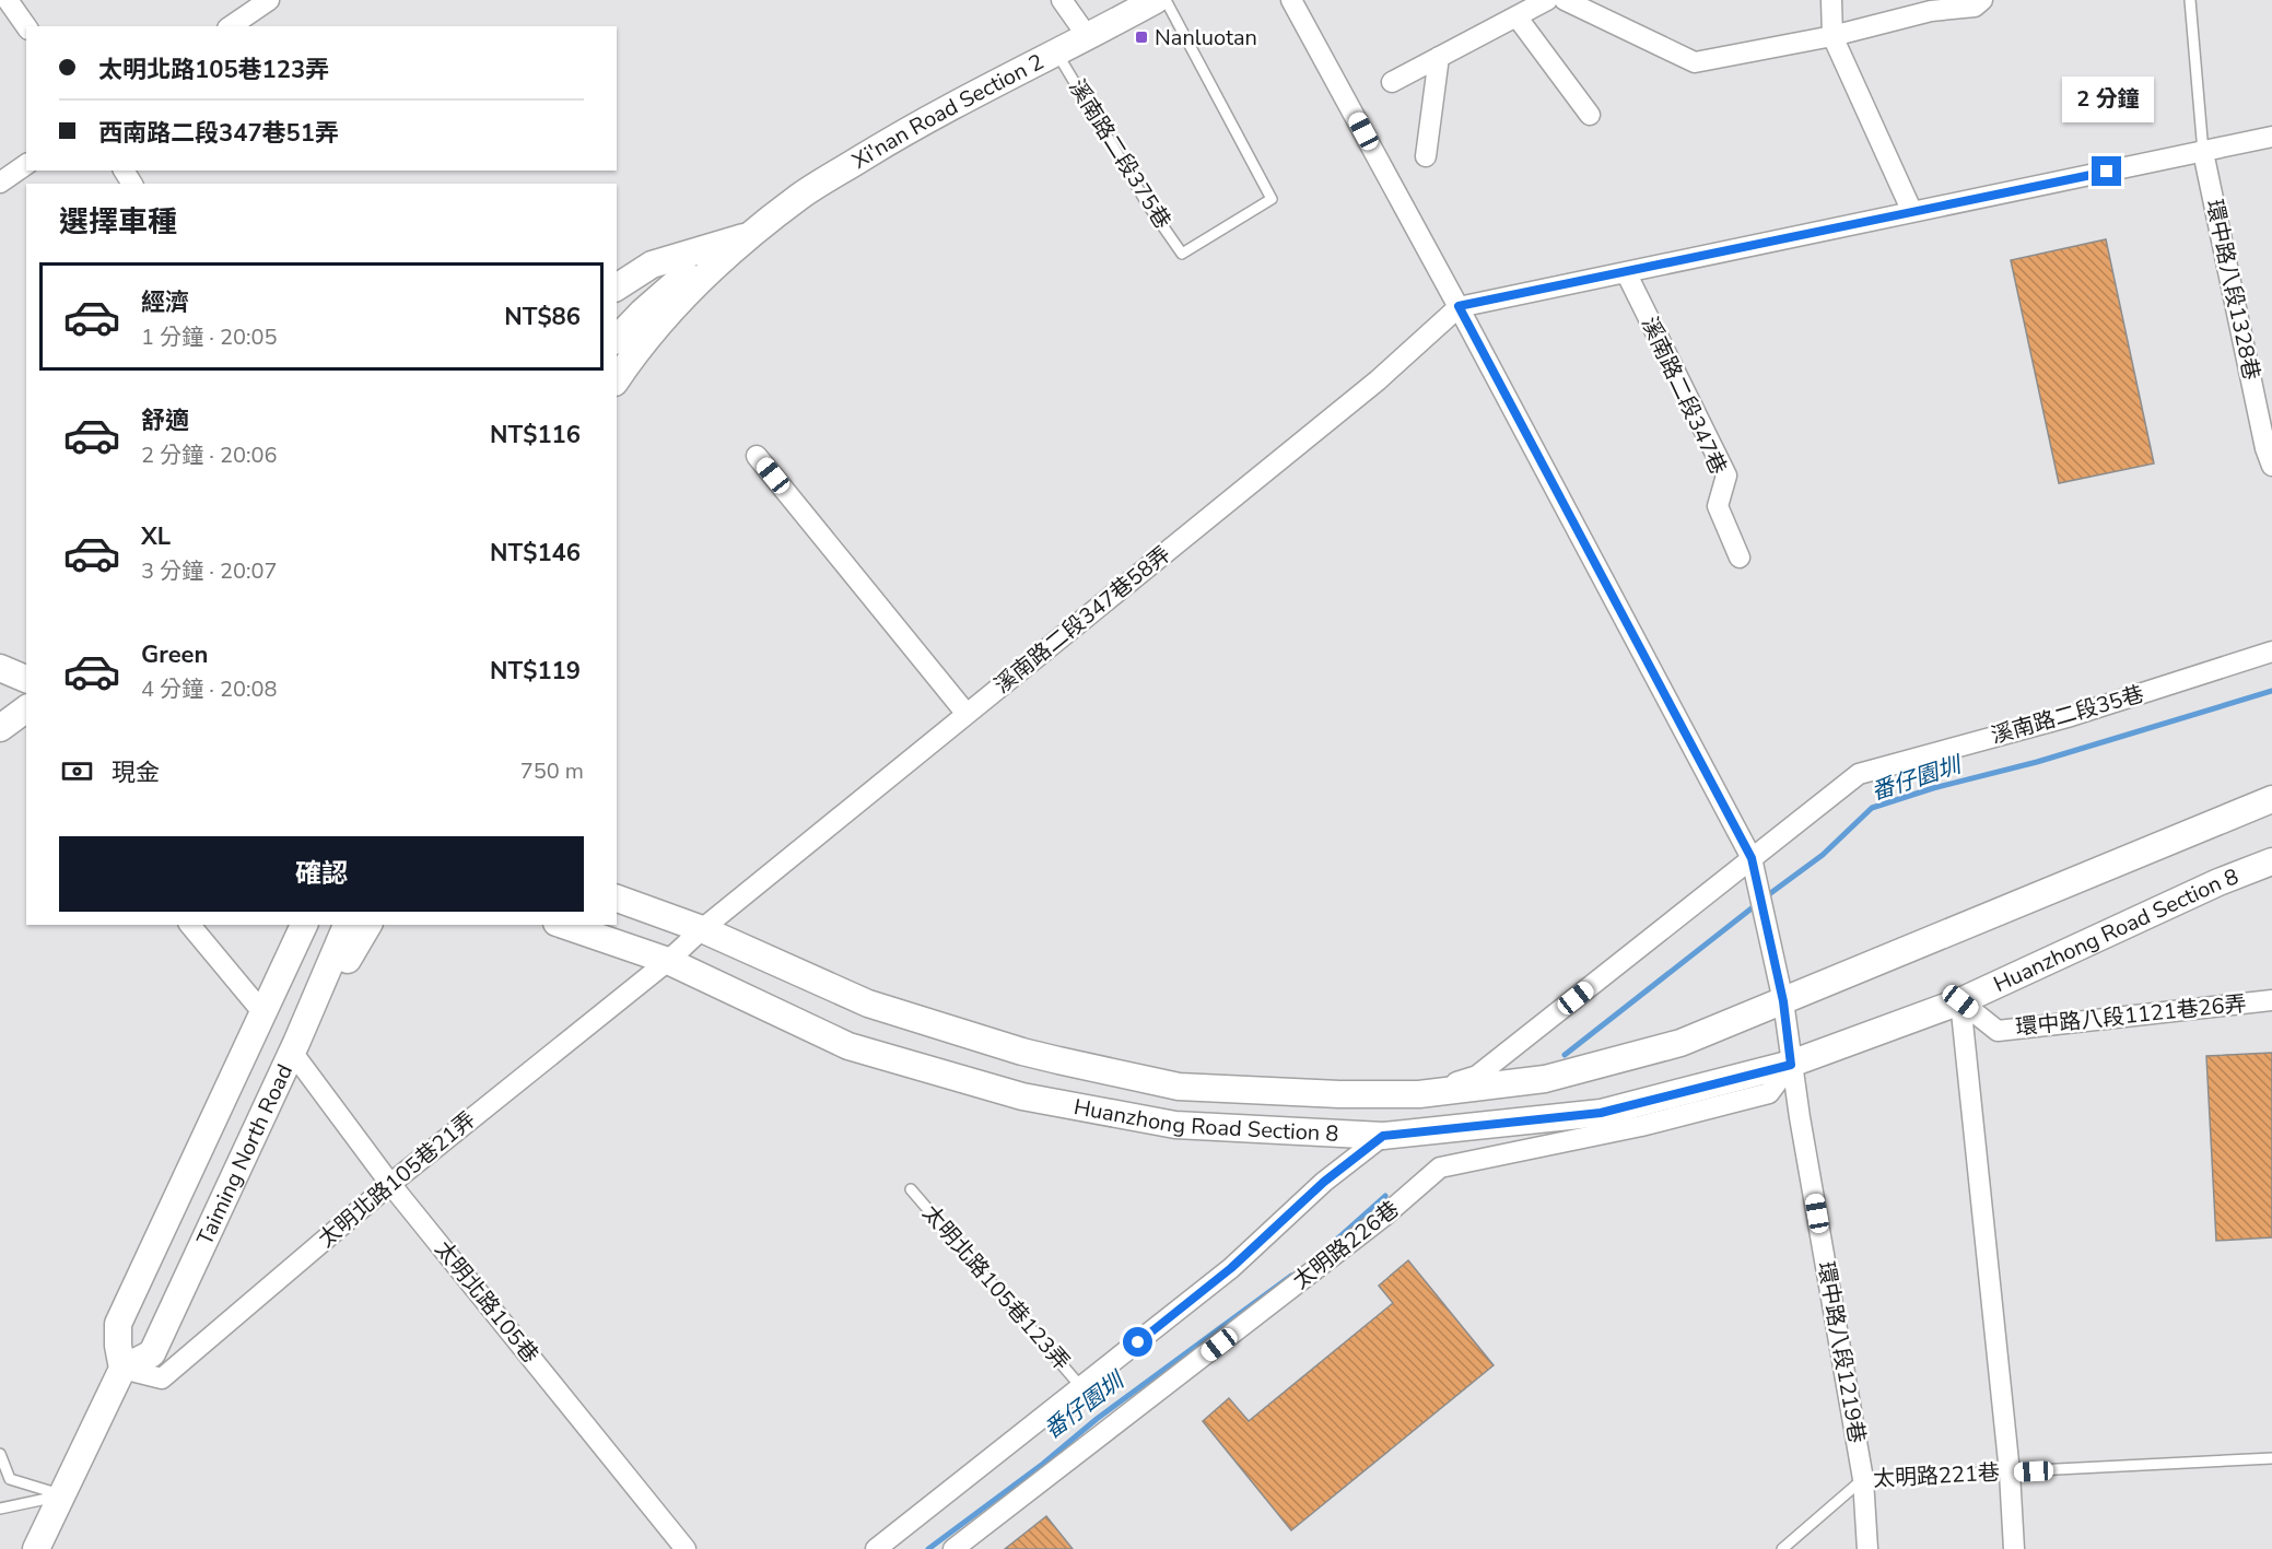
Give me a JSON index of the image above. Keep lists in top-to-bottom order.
{
  "streets": {
    "street": [
      "Xi'nan Road Section 2",
      "環中路八段1328巷",
      "溪南路二段347巷",
      "溪南路二段347巷58弄",
      "溪南路二段35巷",
      "Huanzhong Road Section 8",
      "環中路八段1121巷26弄",
      "Taiming North Road",
      "太明北路105巷21弄",
      "太明路226巷",
      "太明北路105巷123弄",
      "太明北路105巷",
      "環中路八段1219巷"
    ],
    "lane": ["溪南路二段375巷", "太明路221巷"]
  },
  "crossings": [
    ["Xi'nan Road Section 2", "溪南路二段375巷"],
    ["溪南路二段347巷58弄", "Huanzhong Road Section 8"],
    ["溪南路二段347巷58弄", "太明北路105巷21弄"],
    ["溪南路二段35巷", "Huanzhong Road Section 8"],
    ["溪南路二段35巷", "環中路八段1219巷"],
    ["Huanzhong Road Section 8", "環中路八段1121巷26弄"],
    ["Huanzhong Road Section 8", "太明北路105巷21弄"],
    ["Huanzhong Road Section 8", "太明路226巷"],
    ["Huanzhong Road Section 8", "太明北路105巷123弄"],
    ["Huanzhong Road Section 8", "環中路八段1219巷"],
    ["Taiming North Road", "太明北路105巷21弄"],
    ["Taiming North Road", "太明北路105巷"],
    ["太明北路105巷21弄", "太明北路105巷"],
    ["太明路226巷", "環中路八段1219巷"],
    ["環中路八段1219巷", "太明路221巷"]
  ],
  "water": ["番仔園圳"],
  "places": {
    "transit": ["Nanluotan"]
  },
  "page": {
    "banner": ["太明北路105巷123弄", "西南路二段347巷51弄"],
    "bubble": "2 分鐘",
    "heading": "選擇車種",
    "list": [
      {
        "name": "經濟",
        "note": "1 分鐘 · 20:05",
        "value": "NT$86"
      },
      {
        "name": "舒適",
        "note": "2 分鐘 · 20:06",
        "value": "NT$116"
      },
      {
        "name": "XL",
        "note": "3 分鐘 · 20:07",
        "value": "NT$146"
      },
      {
        "name": "Green",
        "note": "4 分鐘 · 20:08",
        "value": "NT$119"
      }
    ],
    "pay": ["現金", "750 m"],
    "buttons": "確認"
  }
}
